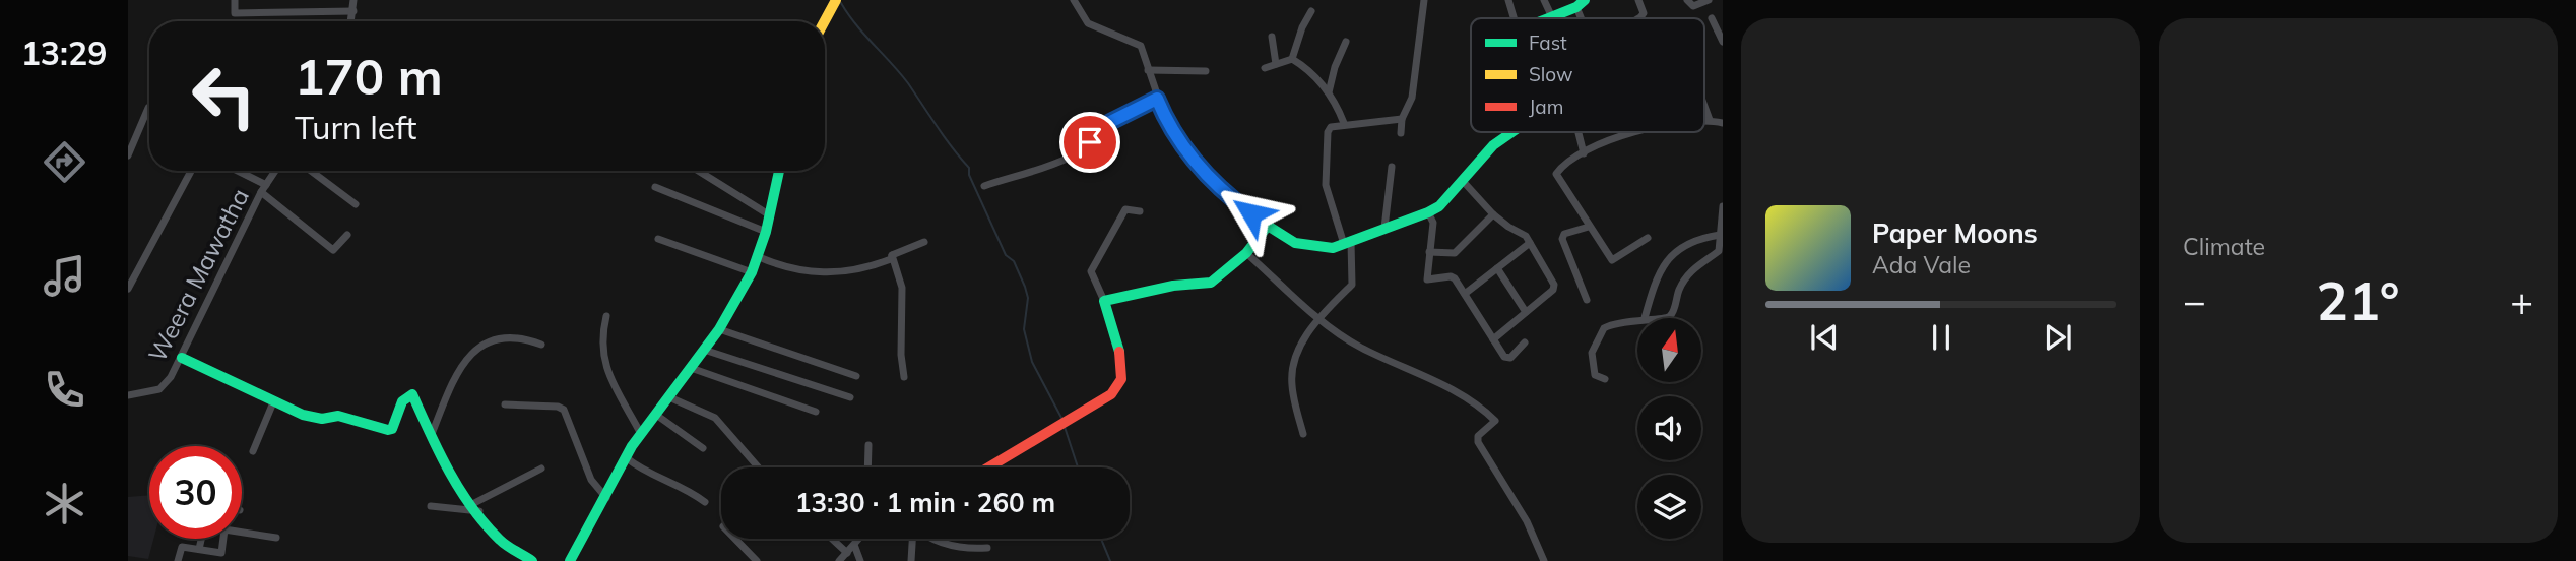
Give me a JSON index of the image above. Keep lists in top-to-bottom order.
{
  "streets": {
    "street": ["Weera Mawatha"]
  },
  "legend": ["Fast", "Slow", "Jam"],
  "north": "top",
  "page": {
    "tabs": "13:29",
    "tile": "Climate",
    "turn": ["170 m", "Turn left"],
    "song": ["Paper Moons", "Ada Vale"],
    "heat": ["−", "21°", "+"],
    "limit": "30",
    "trip": "13:30 · 1 min · 260 m"
  }
}
